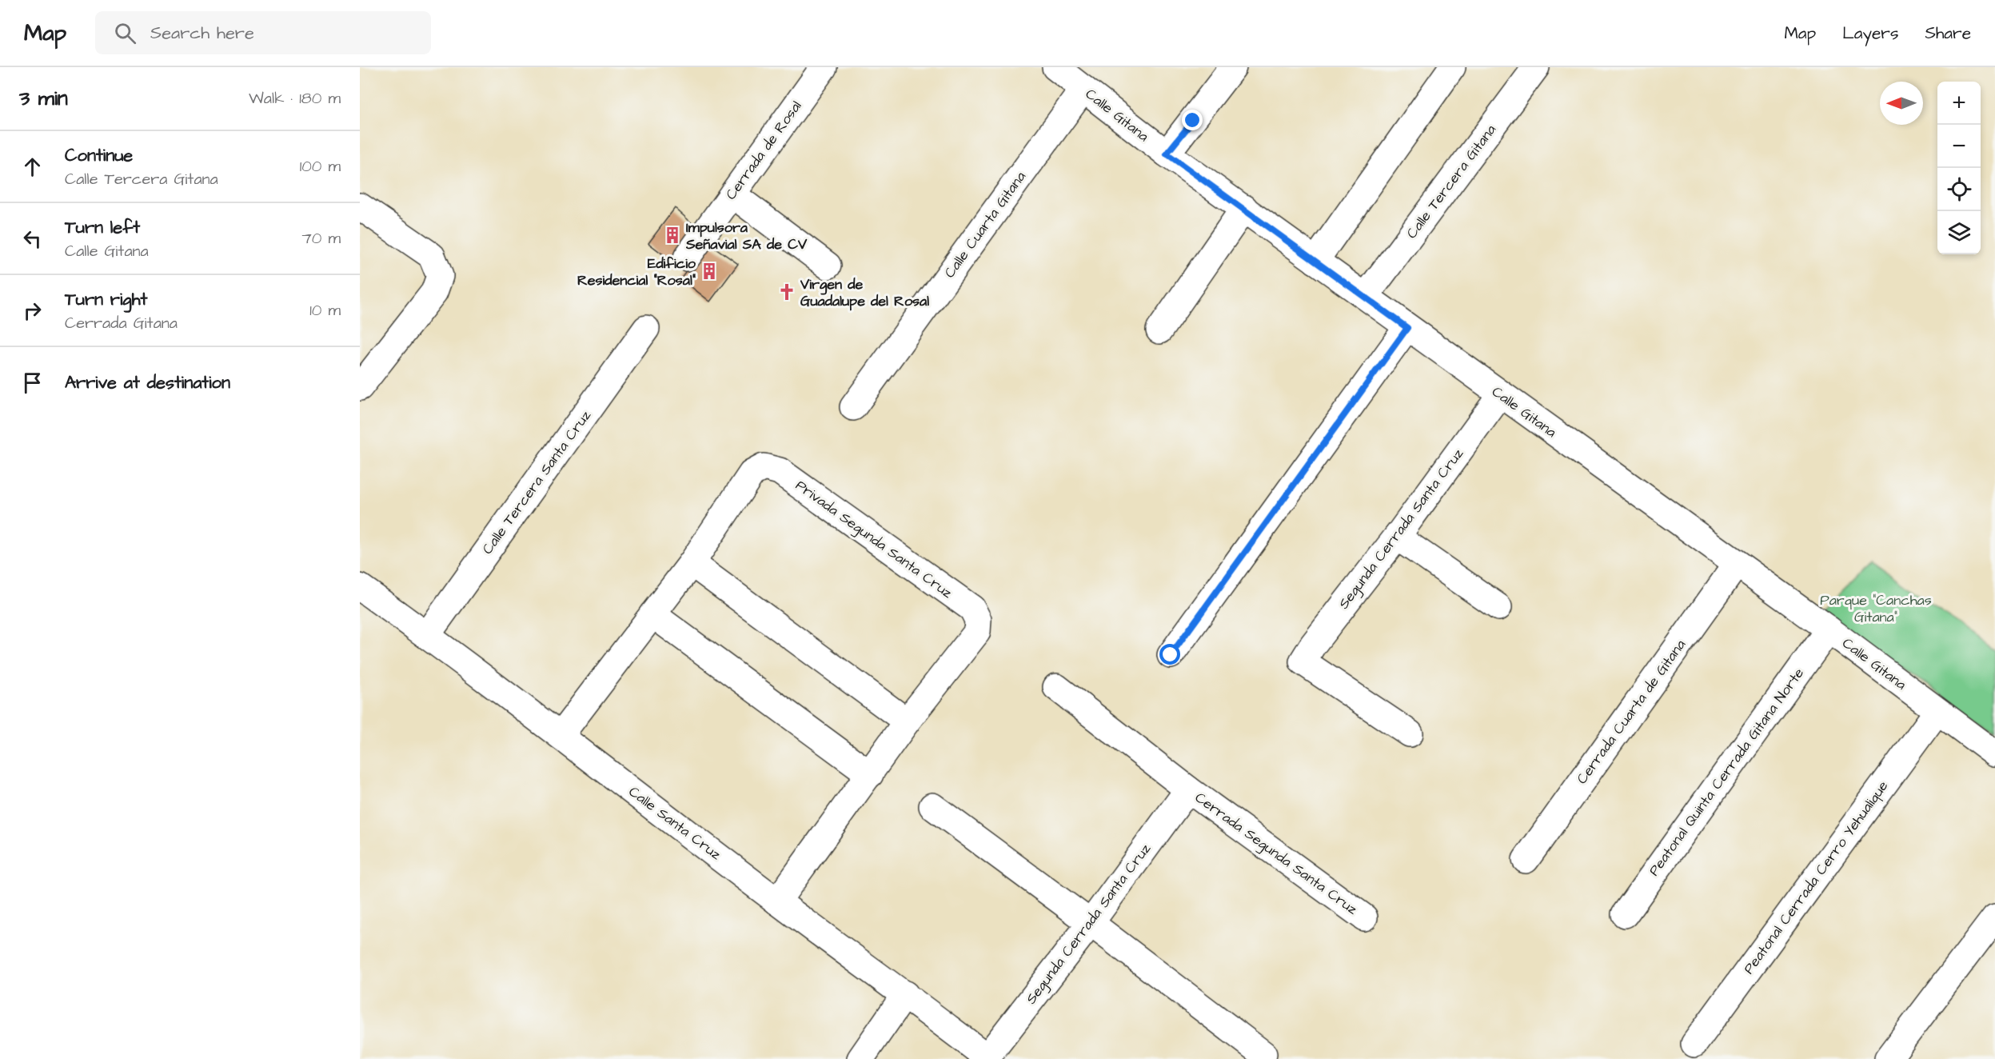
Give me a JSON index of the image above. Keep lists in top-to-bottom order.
{
  "streets": {
    "street": [
      "Calle Gitana",
      "Cerrada de Rosal",
      "Calle Tercera Gitana",
      "Calle Cuarta Gitana",
      "Calle Tercera Santa Cruz",
      "Segunda Cerrada Santa Cruz",
      "Privada Segunda Santa Cruz",
      "Cerrada Cuarta de Gitana",
      "Peatonal Quinta Cerrada Gitana Norte",
      "Calle Santa Cruz",
      "Cerrada Segunda Santa Cruz",
      "Peatonal Cerrada Cerro Yehualique"
    ]
  },
  "crossings": [
    ["Calle Gitana", "Calle Tercera Gitana"],
    ["Calle Gitana", "Calle Cuarta Gitana"],
    ["Calle Gitana", "Segunda Cerrada Santa Cruz"],
    ["Calle Gitana", "Cerrada Cuarta de Gitana"],
    ["Calle Gitana", "Peatonal Quinta Cerrada Gitana Norte"],
    ["Calle Gitana", "Peatonal Cerrada Cerro Yehualique"],
    ["Calle Tercera Santa Cruz", "Calle Santa Cruz"],
    ["Segunda Cerrada Santa Cruz", "Calle Santa Cruz"],
    ["Segunda Cerrada Santa Cruz", "Cerrada Segunda Santa Cruz"]
  ],
  "parks": ["Parque \"Canchas Gitana\""],
  "places": {
    "building": ["Impulsora Señavial SA de CV", "Edificio Residencial \"Rosal\""],
    "church": ["Virgen de Guadalupe del Rosal"]
  },
  "north": "left",
  "page": {
    "header": "Map",
    "search": "Search here",
    "nav": ["Map", "Layers", "Share"],
    "heading": ["3 min", "Walk · 180 m"],
    "map_buttons": ["+", "−"],
    "list": [
      ["Continue", "Calle Tercera Gitana", "100 m"],
      ["Turn left", "Calle Gitana", "70 m"],
      ["Turn right", "Cerrada Gitana", "10 m"],
      "Arrive at destination"
    ]
  }
}
